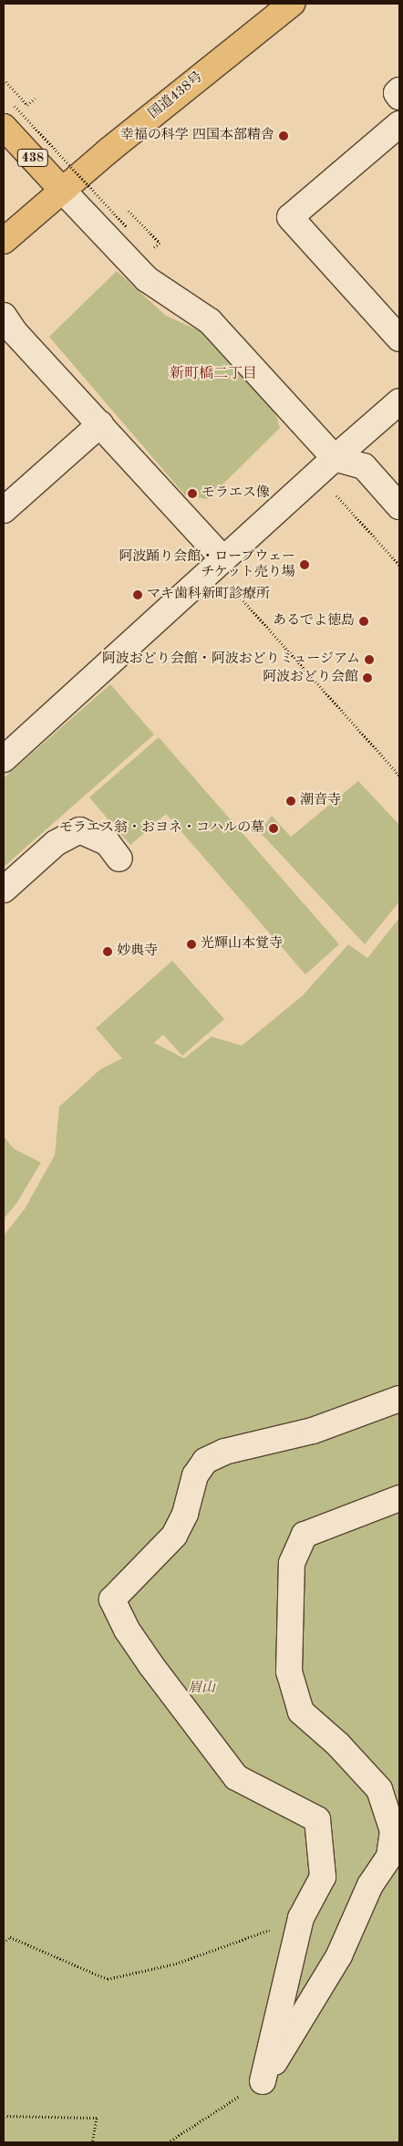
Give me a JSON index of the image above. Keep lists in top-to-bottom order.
{
  "streets": {
    "highway": ["国道438号", "438"]
  },
  "crossings": [
    ["国道438号", "438"]
  ],
  "districts": ["新町橋二丁目"],
  "parks": ["眉山"],
  "places": [
    "幸福の科学 四国本部精舎",
    "モラエス像",
    "阿波踊り会館・ロープウェー チケット売り場",
    "マキ歯科新町診療所",
    "あるでよ徳島",
    "阿波おどり会館・阿波おどりミュージアム",
    "阿波おどり会館",
    "潮音寺",
    "モラエス翁・おヨネ・コハルの墓",
    "光輝山本覚寺",
    "妙典寺"
  ]
}
